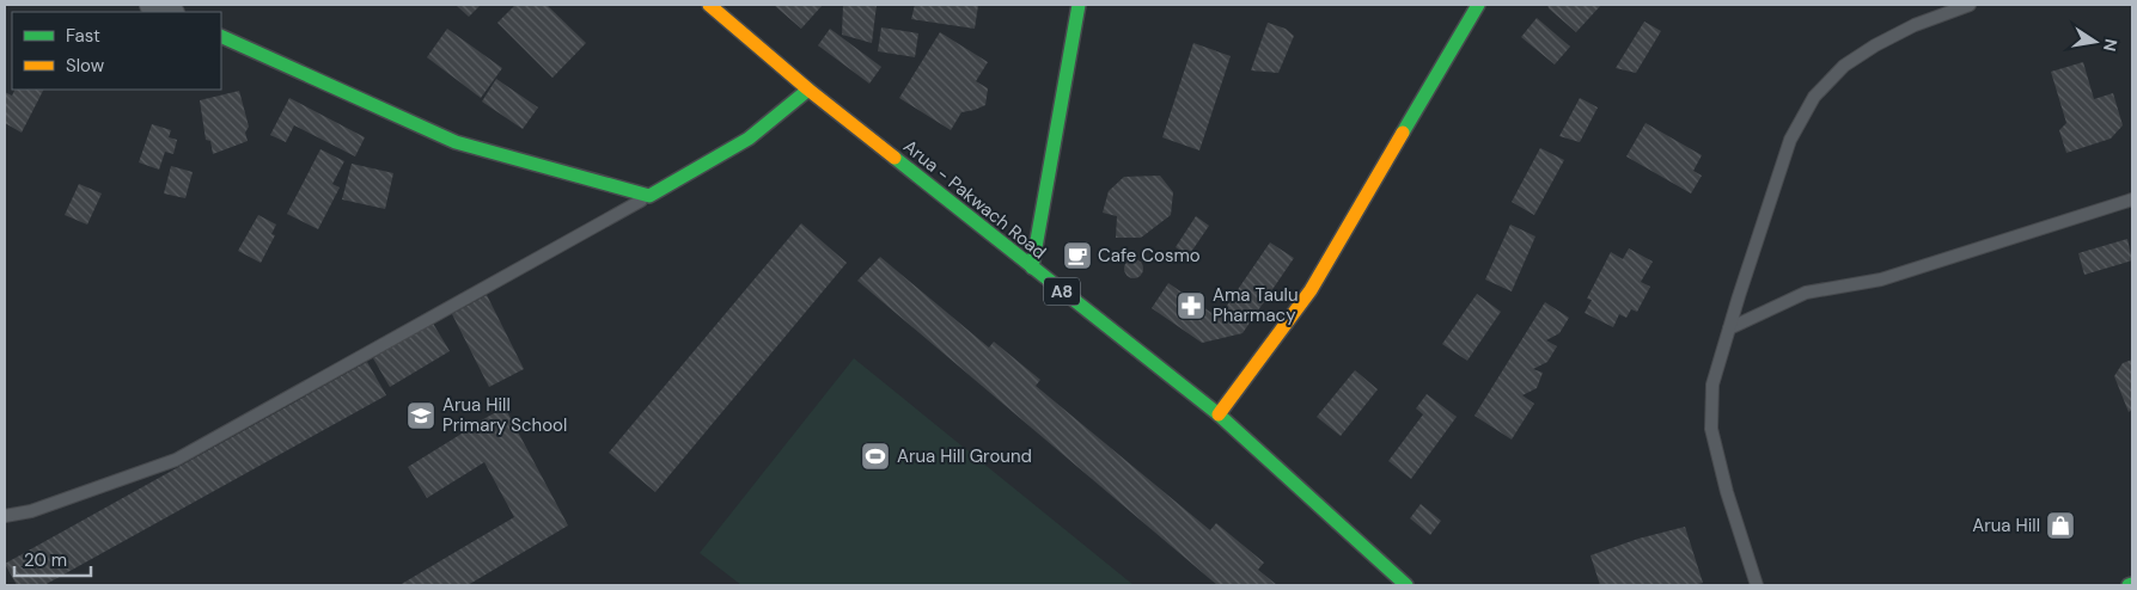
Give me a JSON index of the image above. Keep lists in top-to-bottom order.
{
  "streets": {
    "street": ["Arua - Pakwach Road", "A8"]
  },
  "places": {
    "cafe": ["Cafe Cosmo"],
    "pharmacy": ["Ama Taulu Pharmacy"],
    "school or university": ["Arua Hill Primary School"],
    "sports": ["Arua Hill Ground"],
    "shop": ["Arua Hill"]
  },
  "legend": ["Fast", "Slow"],
  "scale_bar": "20 m",
  "north": "right"
}
